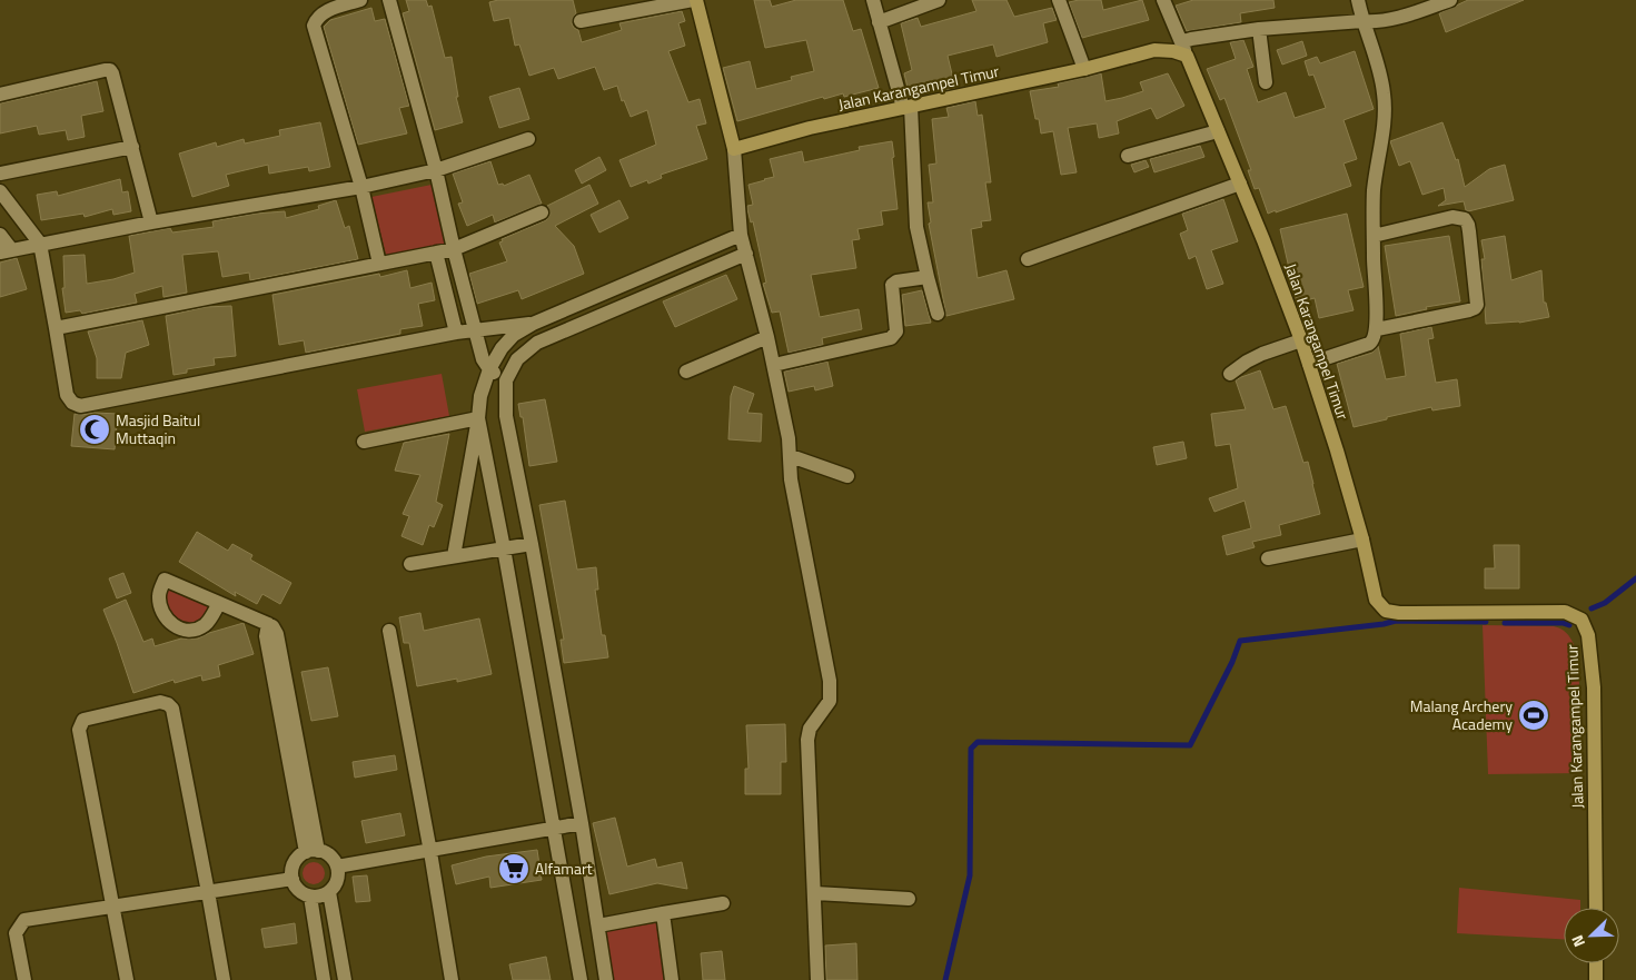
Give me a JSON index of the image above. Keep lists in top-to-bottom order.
{
  "streets": {
    "street": ["Jalan Karangampel Timur"]
  },
  "places": {
    "mosque": ["Masjid Baitul Muttaqin"],
    "sports": ["Malang Archery Academy"],
    "supermarket": ["Alfamart"]
  },
  "north": "bottom left"
}
